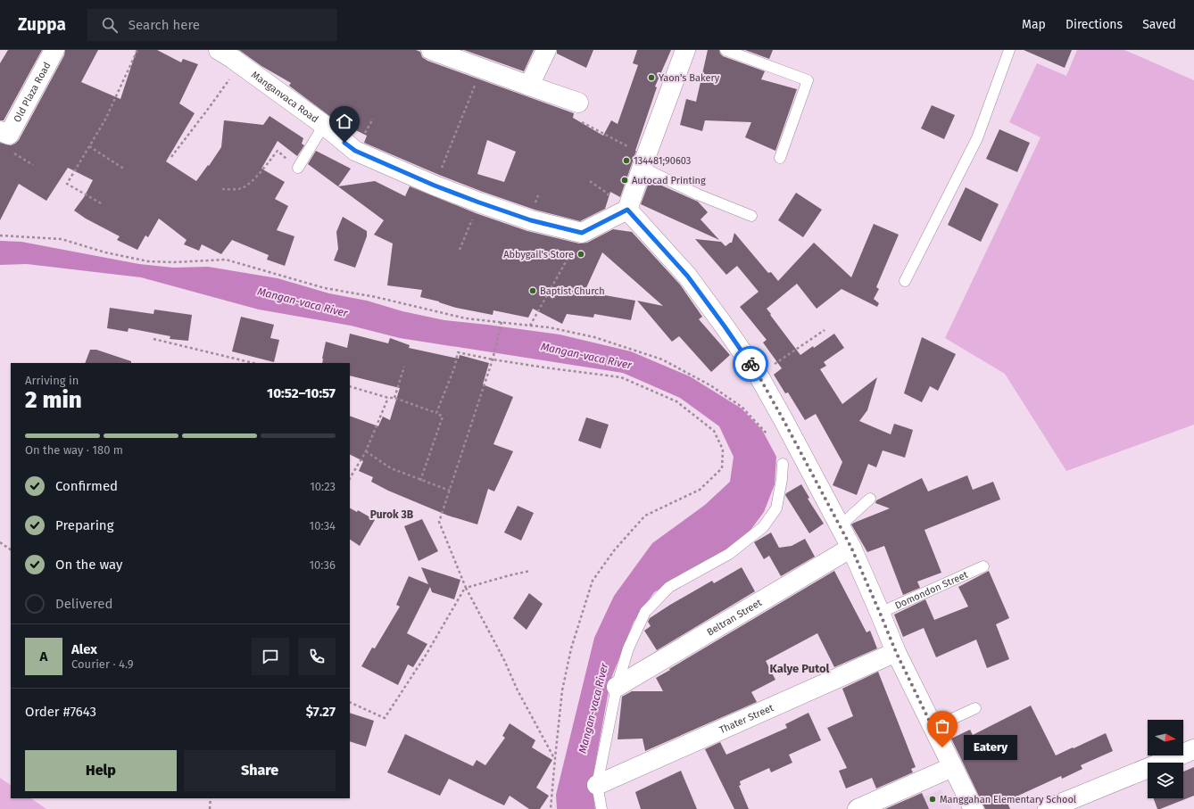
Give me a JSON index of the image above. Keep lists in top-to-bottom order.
{
  "streets": {
    "street": [
      "Old Plaza Road",
      "Manganvaca Road",
      "Beltran Street",
      "Thater Street"
    ],
    "lane": ["Domondon Street"]
  },
  "districts": ["Purok 3B", "Kalye Putol"],
  "water": ["Mangan-vaca River"],
  "places": [
    "Yaon's Bakery",
    "134481;90603",
    "Autocad Printing",
    "Abbygail's Store",
    "Baptist Church",
    "Eatery",
    "Manggahan Elementary School"
  ],
  "north": "right",
  "page": {
    "header": "Zuppa",
    "search": "Search here",
    "nav": ["Map", "Directions", "Saved"],
    "heading": ["2 min", "Arriving in", "10:52–10:57"],
    "panel": [
      "Alex",
      "Courier · 4.9",
      "Order #7643",
      "$7.27"
    ],
    "bar": "On the way · 180 m",
    "list": [
      ["Confirmed", "10:23"],
      ["Preparing", "10:34"],
      ["On the way", "10:36"],
      "Delivered"
    ],
    "round": "A",
    "bubble": "Eatery",
    "buttons": ["Help", "Share"]
  }
}
